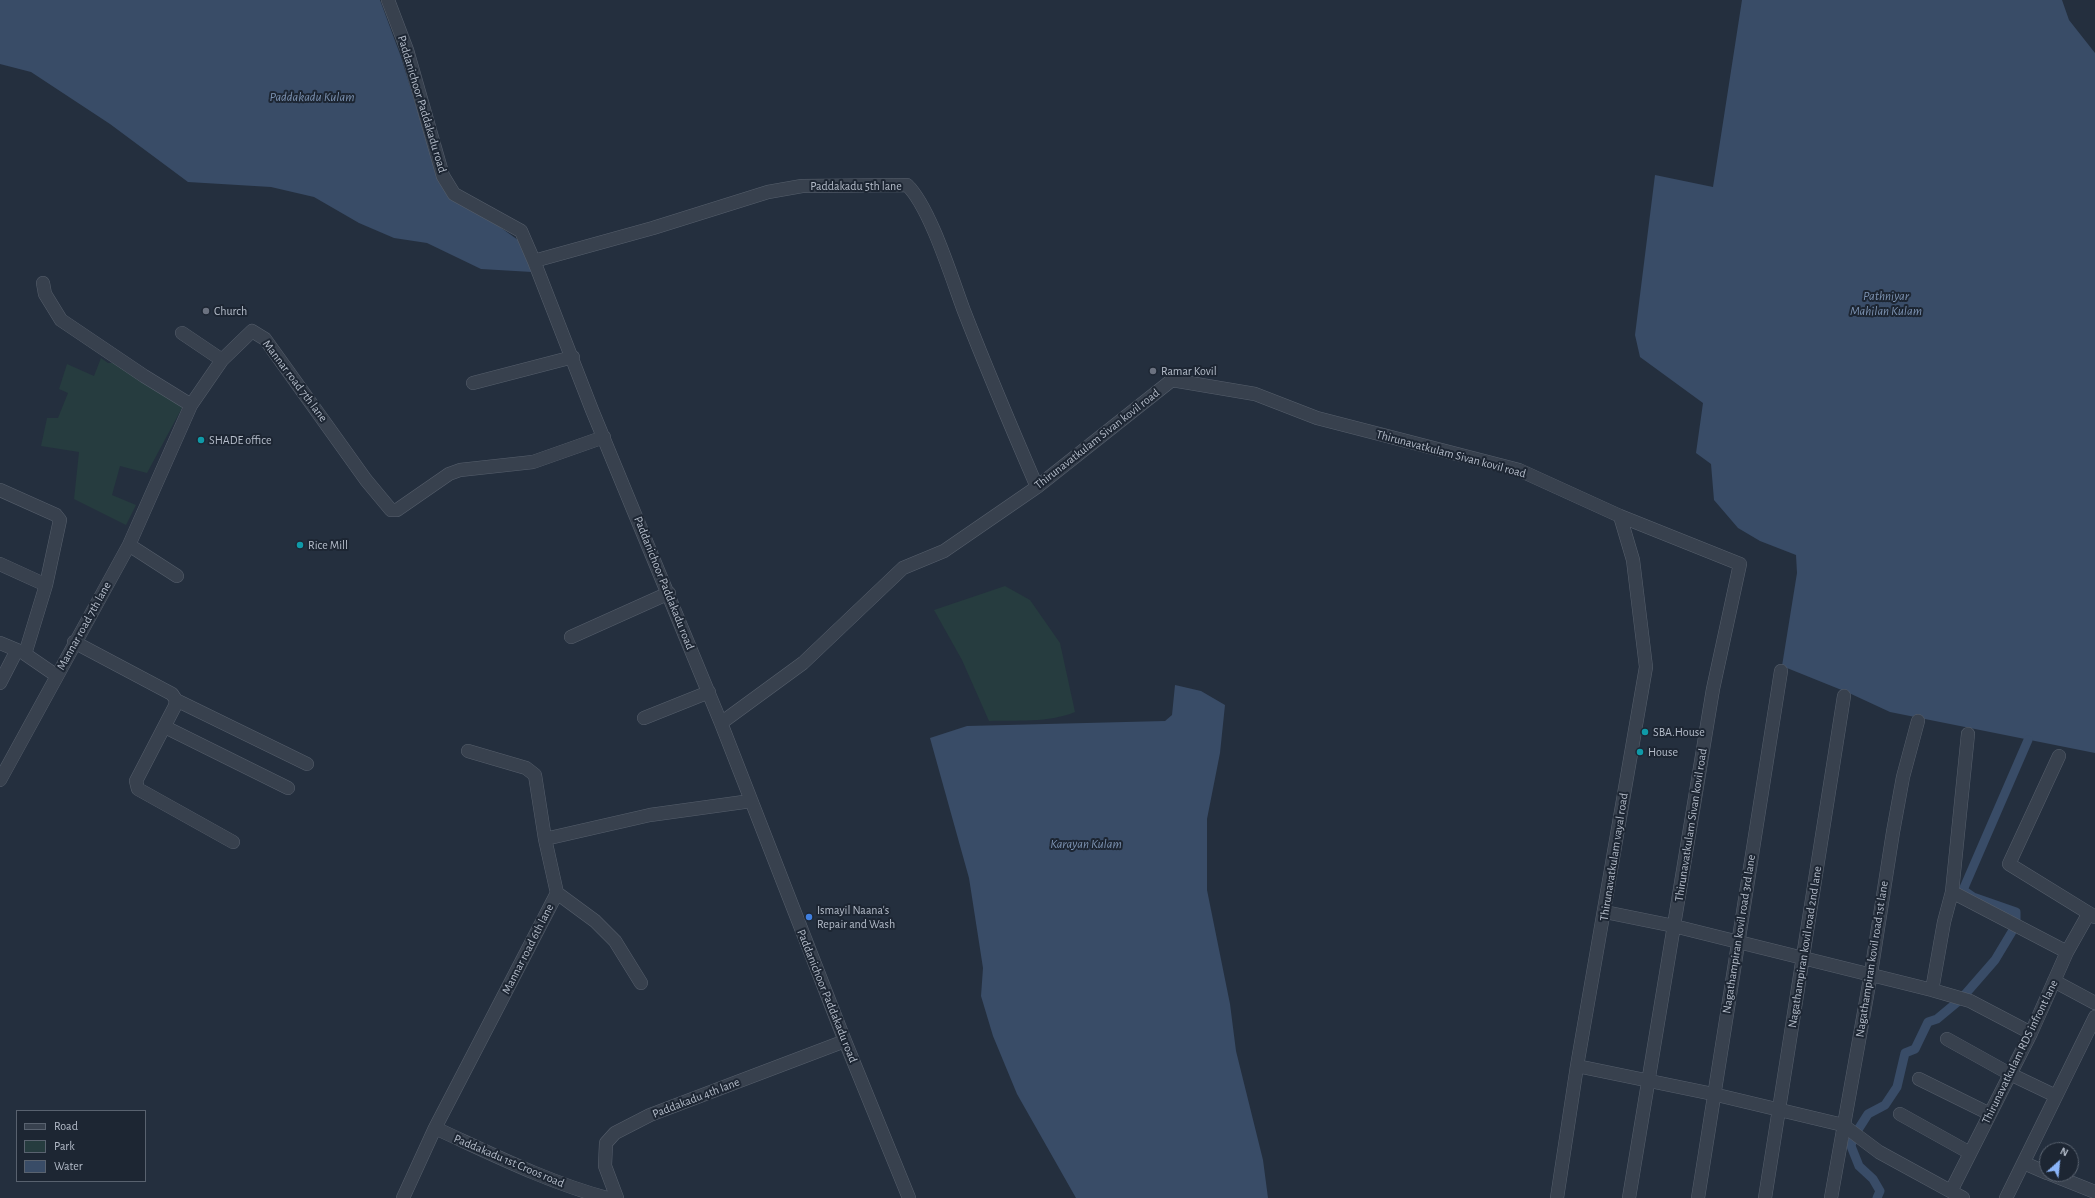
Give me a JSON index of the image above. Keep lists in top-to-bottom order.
{
  "streets": {
    "street": [
      "Paddanichoor Paddakadu road",
      "Paddakadu 5th lane",
      "Mannar road 7th lane",
      "Thirunavatkulam Sivan kovil road",
      "Thirunavatkulam vayal road",
      "Nagathampiran kovil road 3rd lane",
      "Nagathampiran kovil road 2nd lane",
      "Mannar road 6th lane",
      "Nagathampiran kovil road 1st lane",
      "Thirunavatkulam RDS infront lane",
      "Paddakadu 4th lane",
      "Paddakadu 1st Croos road"
    ]
  },
  "crossings": [
    ["Paddanichoor Paddakadu road", "Paddakadu 5th lane"],
    ["Paddanichoor Paddakadu road", "Mannar road 7th lane"],
    ["Paddanichoor Paddakadu road", "Thirunavatkulam Sivan kovil road"],
    ["Paddanichoor Paddakadu road", "Paddakadu 4th lane"],
    ["Paddakadu 5th lane", "Thirunavatkulam Sivan kovil road"],
    ["Thirunavatkulam Sivan kovil road", "Thirunavatkulam vayal road"],
    ["Mannar road 6th lane", "Paddakadu 1st Croos road"]
  ],
  "water": ["Paddakadu Kulam", "Pathniyar Mahilan Kulam", "Karayan Kulam"],
  "places": [
    "Church",
    "Ramar Kovil",
    "SHADE office",
    "Rice Mill",
    "SBA.House",
    "House",
    "Ismayil Naana's Repair and Wash"
  ],
  "legend": ["Road", "Park", "Water"],
  "north": "top right"
}
